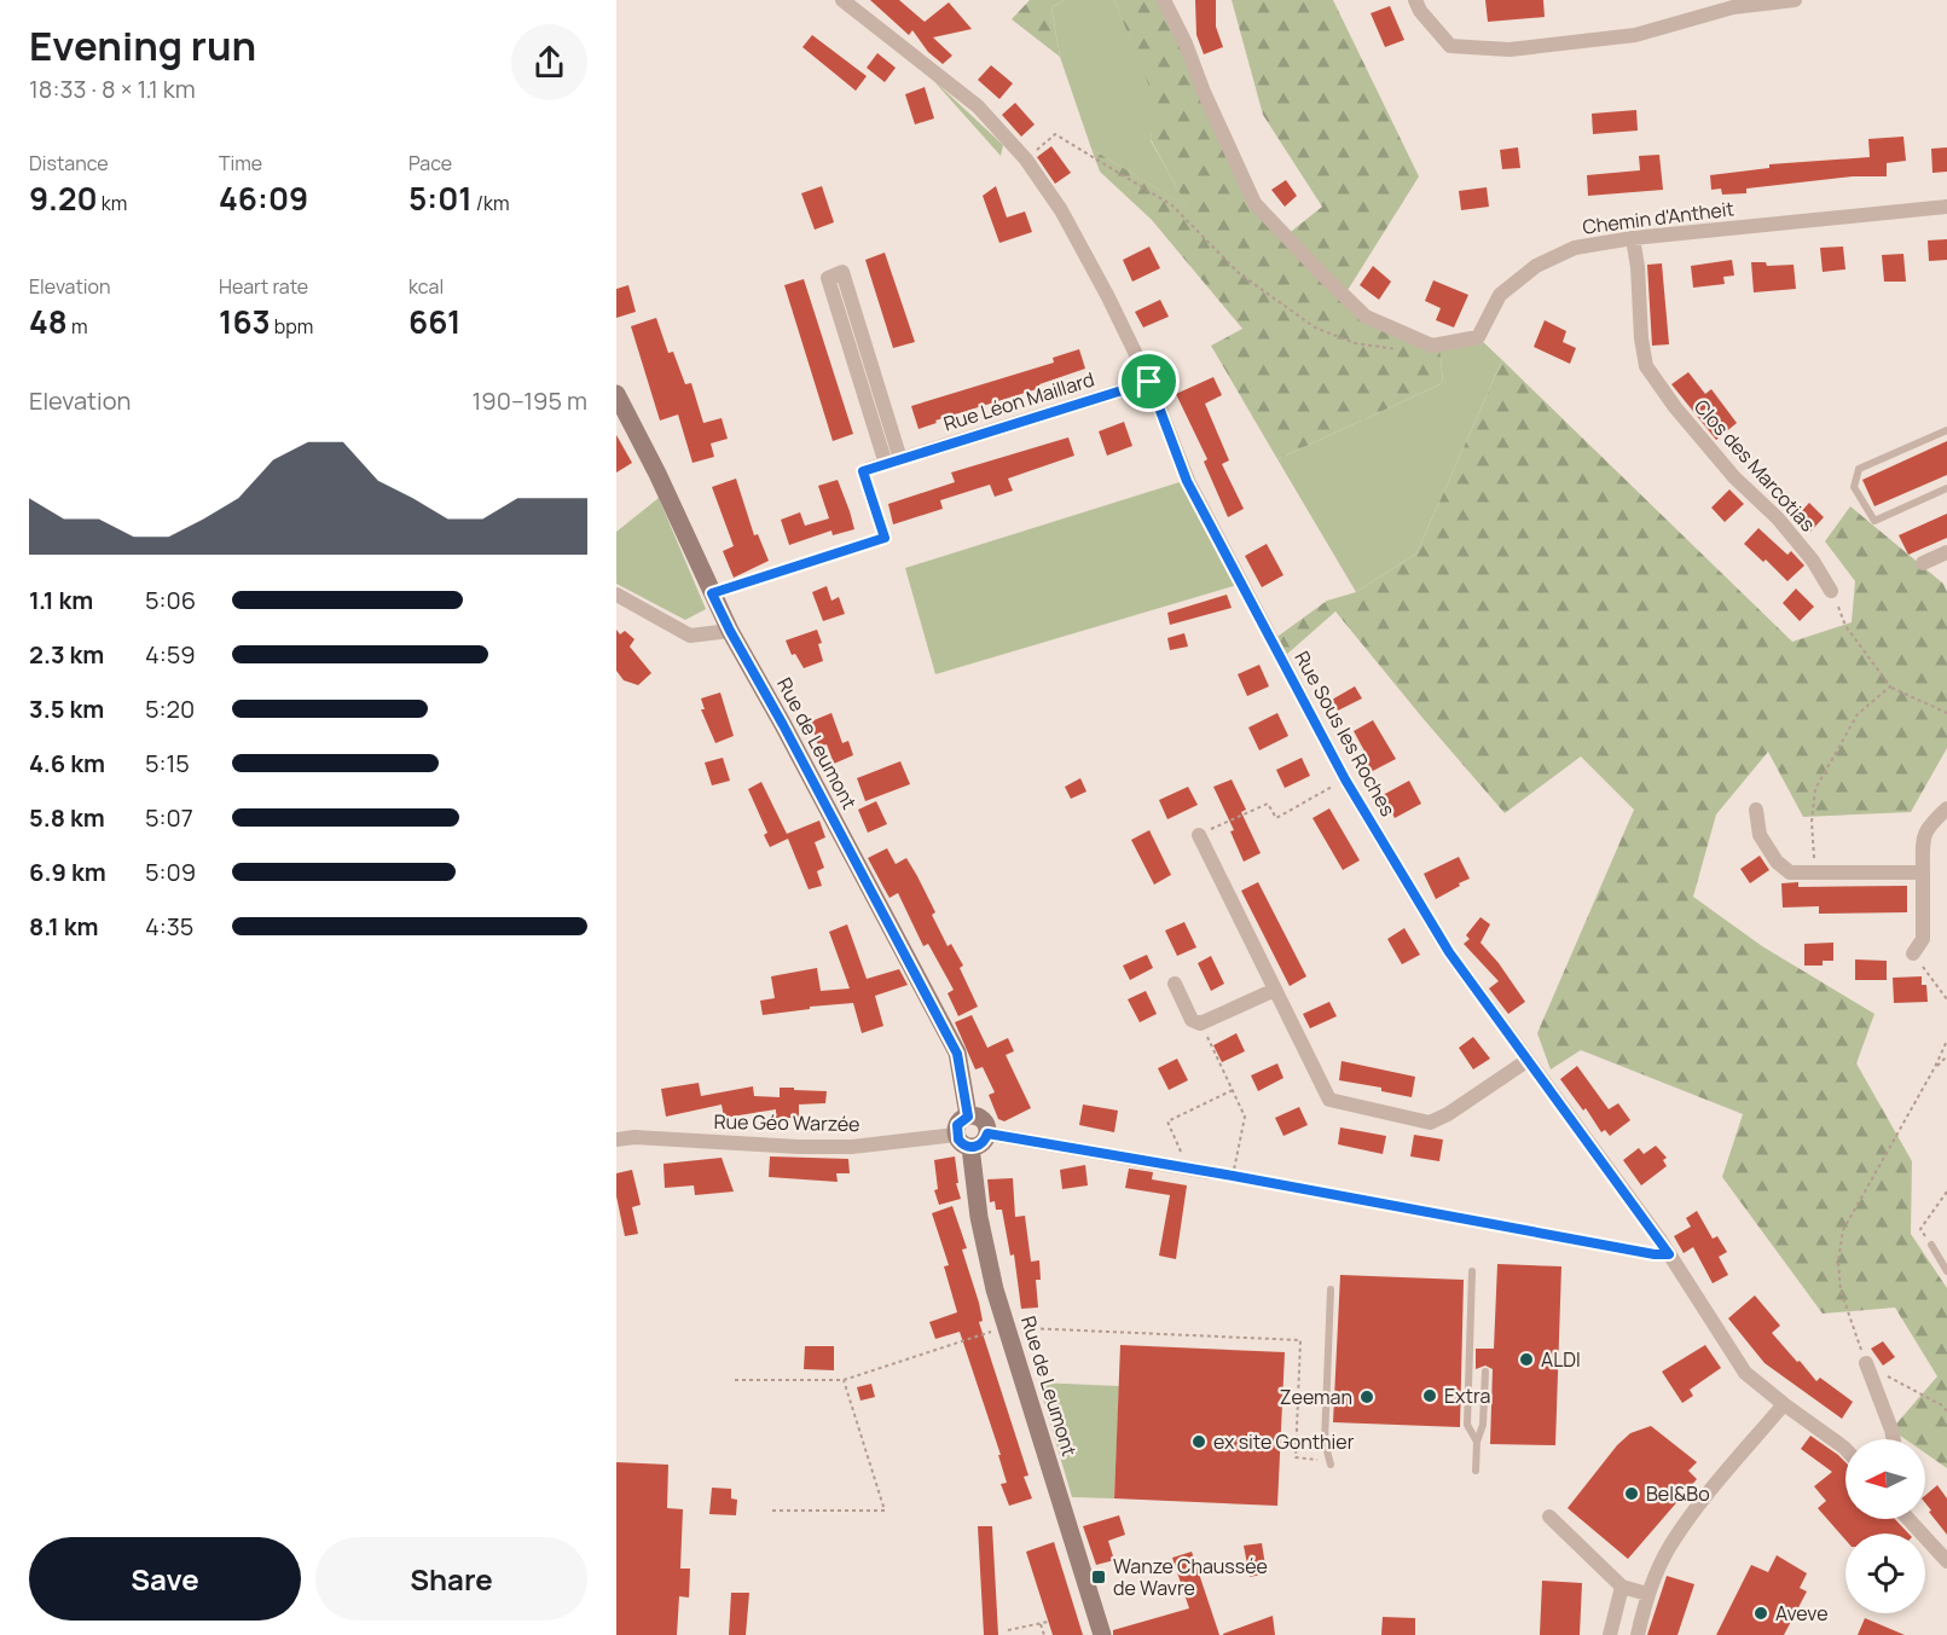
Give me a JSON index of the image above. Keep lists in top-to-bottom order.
{
  "streets": {
    "street": [
      "Chemin d'Antheit",
      "Rue Léon Maillard",
      "Clos des Marcotias",
      "Rue Sous les Roches",
      "Rue de Leumont",
      "Rue Géo Warzée"
    ]
  },
  "crossings": [
    ["Chemin d'Antheit", "Clos des Marcotias"],
    ["Rue Léon Maillard", "Rue Sous les Roches"],
    ["Rue de Leumont", "Rue Géo Warzée"]
  ],
  "places": {
    "other": [
      "ALDI",
      "Extra",
      "Zeeman",
      "ex site Gonthier",
      "Bel&Bo",
      "Aveve"
    ],
    "transit": ["Wanze Chaussée de Wavre"]
  },
  "north": "left",
  "page": {
    "heading": ["Evening run", "18:33 · 8 × 1.1 km"],
    "stats": [
      ["Distance", "9.20 km"],
      ["Time", "46:09"],
      ["Pace", "5:01 /km"],
      ["Elevation", "48 m"],
      ["Heart rate", "163 bpm"],
      ["kcal", "661"]
    ],
    "chart": ["Elevation", "190–195 m"],
    "list": [
      {
        "name": "1.1 km",
        "note": "5:06"
      },
      {
        "name": "2.3 km",
        "note": "4:59"
      },
      {
        "name": "3.5 km",
        "note": "5:20"
      },
      {
        "name": "4.6 km",
        "note": "5:15"
      },
      {
        "name": "5.8 km",
        "note": "5:07"
      },
      {
        "name": "6.9 km",
        "note": "5:09"
      },
      {
        "name": "8.1 km",
        "note": "4:35"
      }
    ],
    "buttons": ["Save", "Share"]
  }
}
